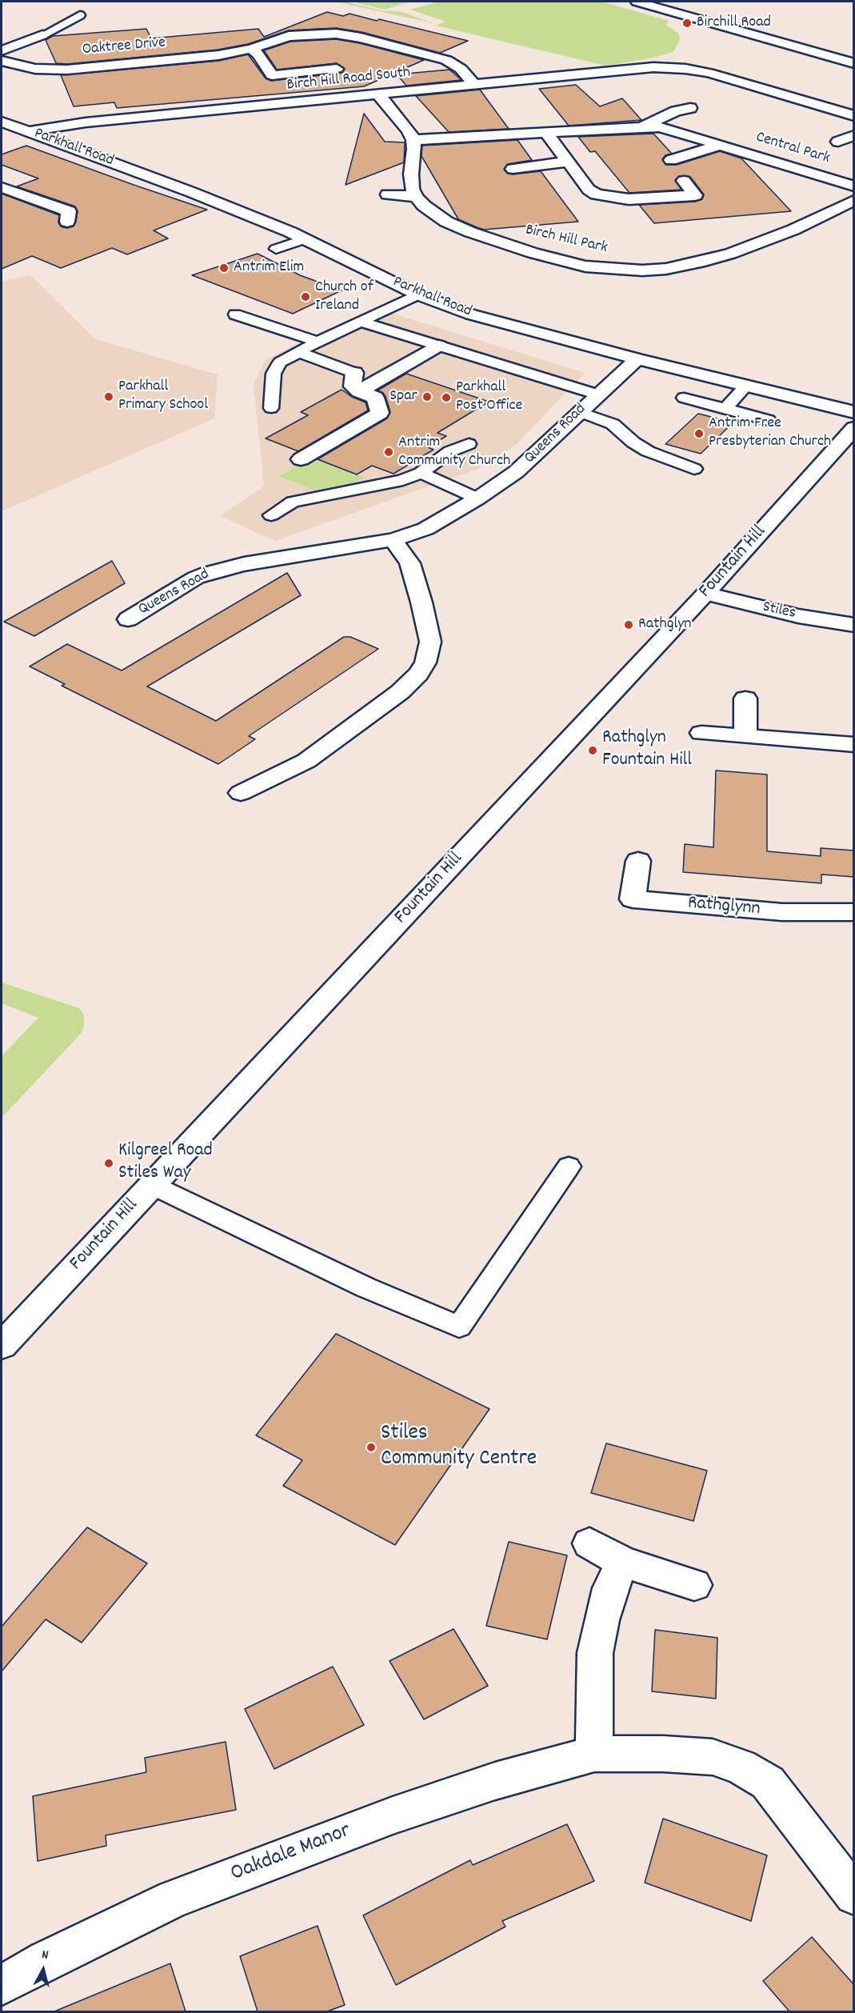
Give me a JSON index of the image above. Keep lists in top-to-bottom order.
{
  "streets": {
    "street": [
      "Oaktree Drive",
      "Birch Hill Road South",
      "Parkhall Road",
      "Central Park",
      "Birch Hill Park",
      "Queens Road",
      "Fountain Hill",
      "Stiles",
      "Rathglynn",
      "Oakdale Manor"
    ]
  },
  "crossings": [
    ["Oaktree Drive", "Birch Hill Road South"],
    ["Birch Hill Road South", "Parkhall Road"],
    ["Parkhall Road", "Queens Road"],
    ["Fountain Hill", "Stiles"]
  ],
  "places": [
    "Birchill Road",
    "Antrim Elim",
    "Church of Ireland",
    "Parkhall Primary School",
    "Spar",
    "Parkhall Post Office",
    "Antrim Free Presbyterian Church",
    "Antrim Community Church",
    "Rathglyn",
    "Rathglyn Fountain Hill",
    "Kilgreel Road Stiles Way",
    "Stiles Community Centre"
  ],
  "north": "top"
}
